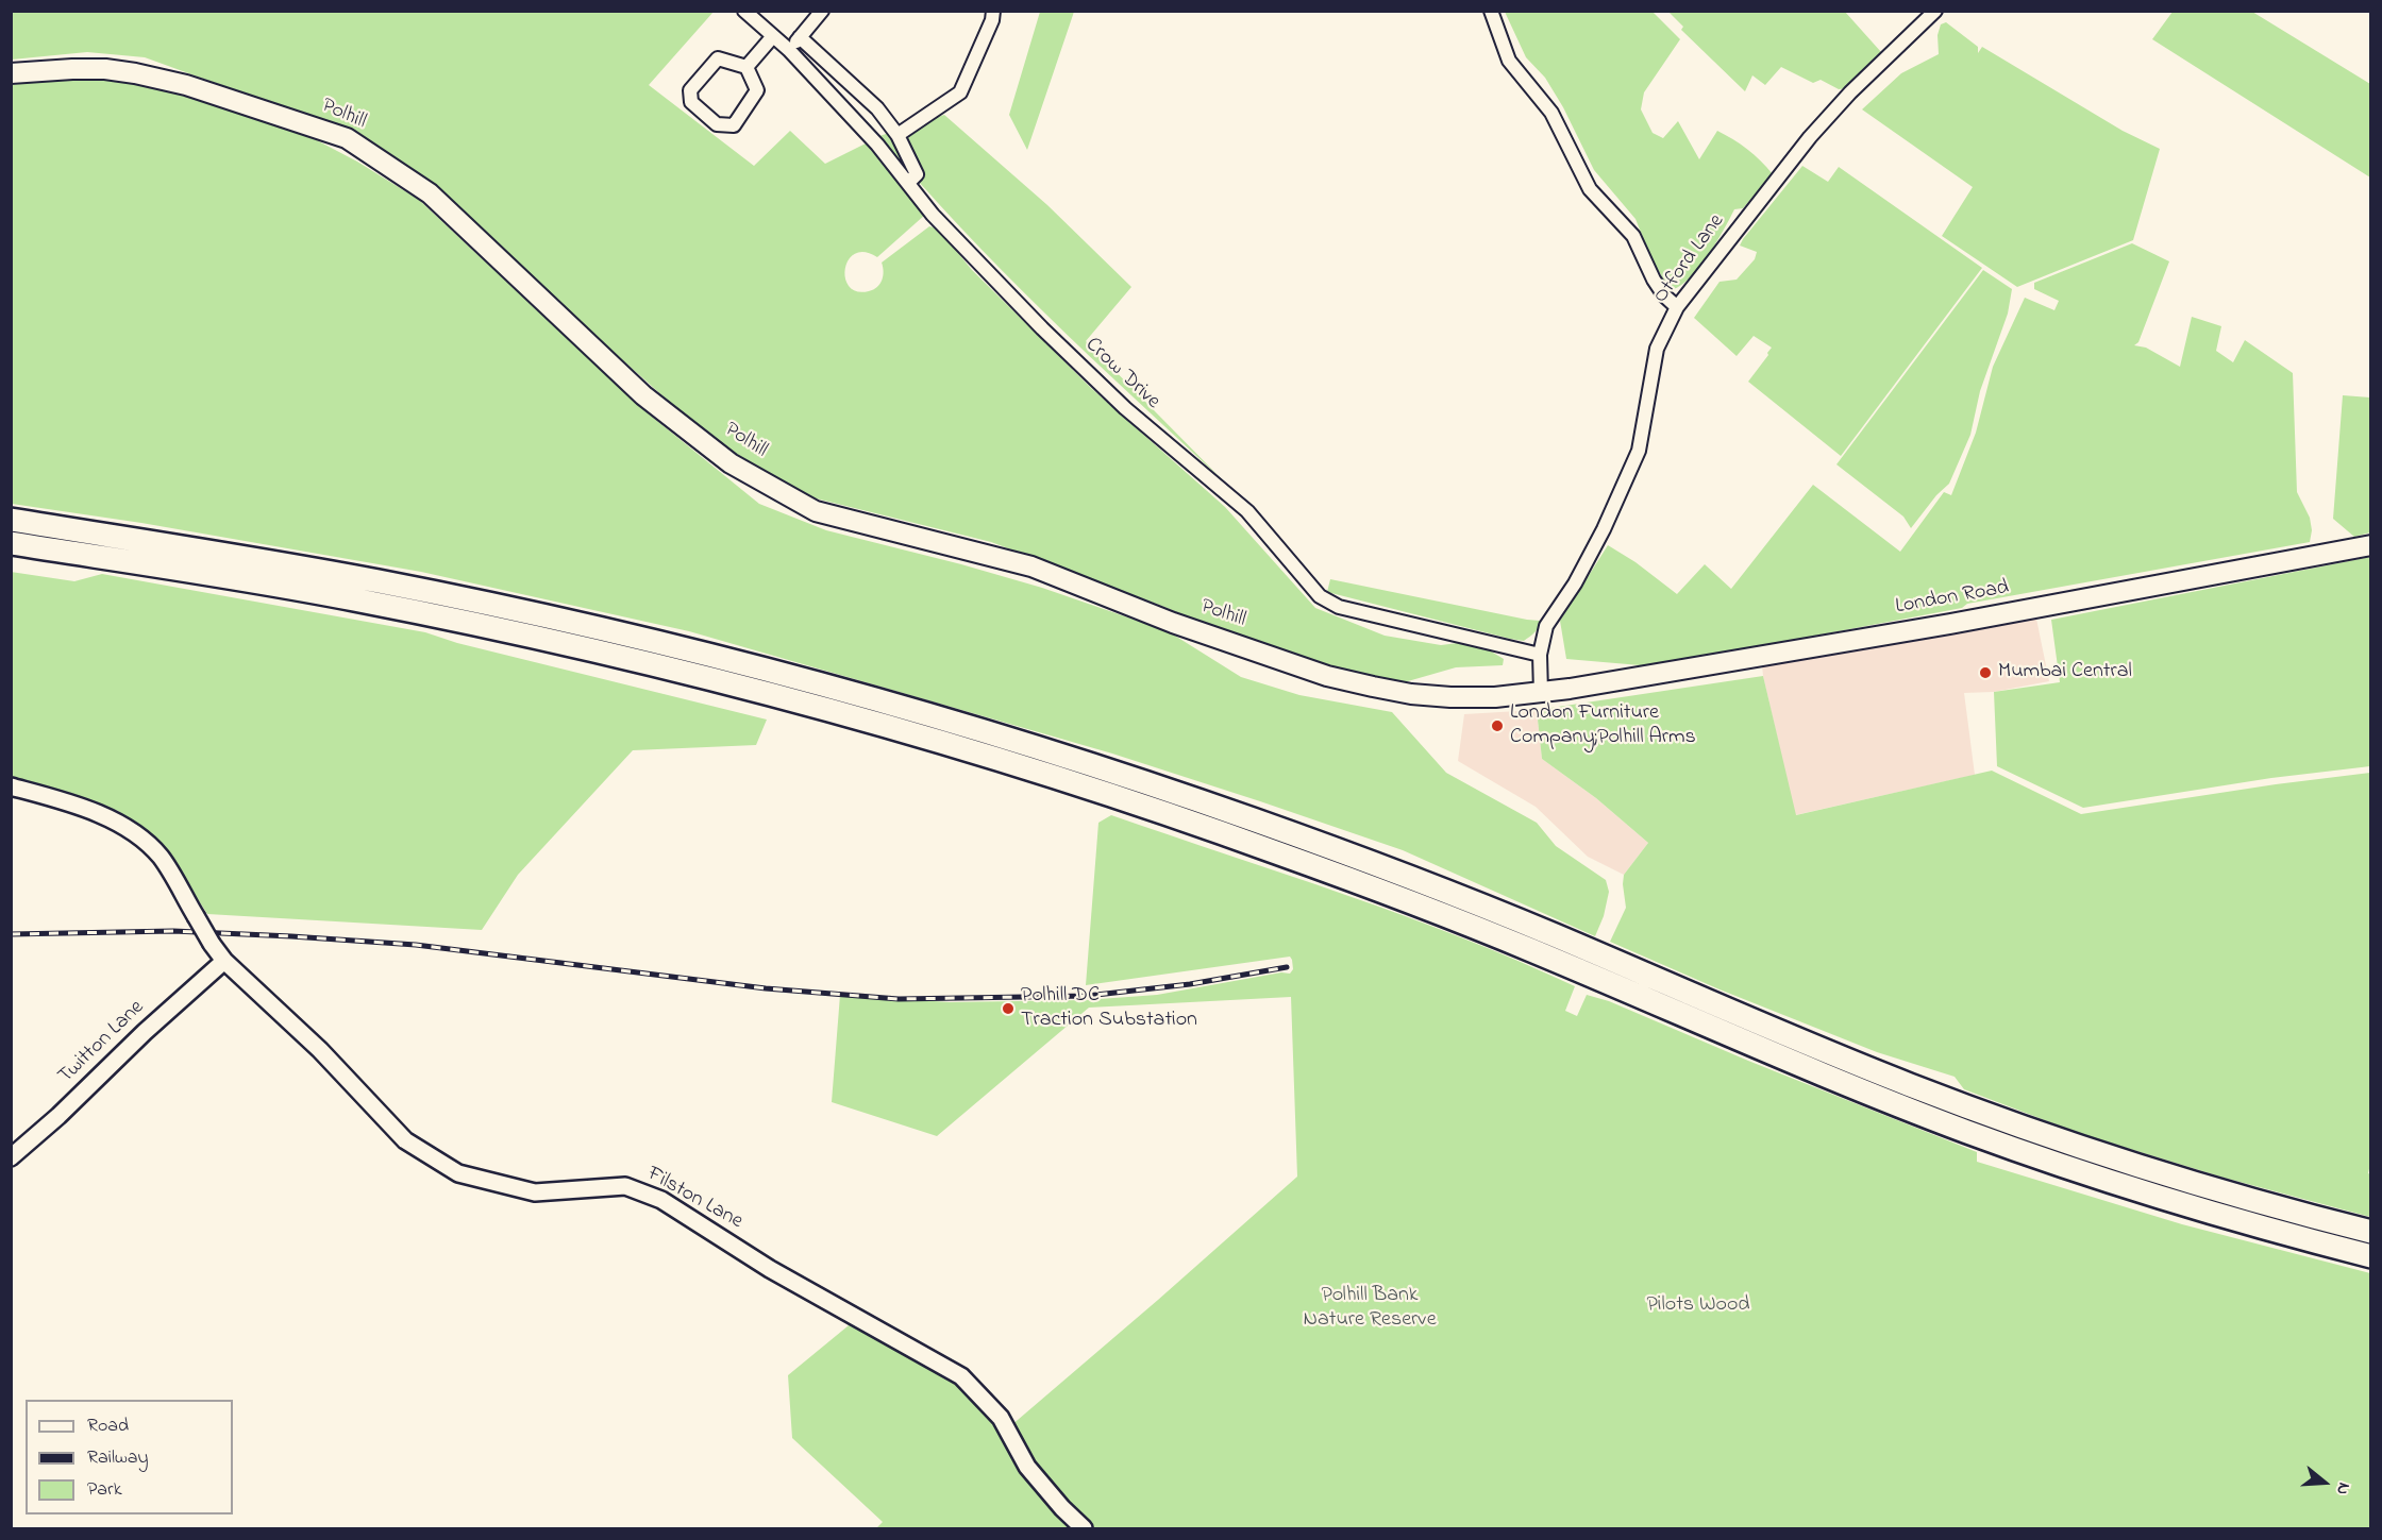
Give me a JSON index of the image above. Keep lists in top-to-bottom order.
{
  "streets": {
    "main road": ["Polhill", "London Road"],
    "street": [
      "Otford Lane",
      "Crow Drive",
      "Twitton Lane",
      "Filston Lane"
    ]
  },
  "crossings": [
    ["Polhill", "Otford Lane"],
    ["Polhill", "London Road"],
    ["Otford Lane", "Crow Drive"],
    ["Otford Lane", "London Road"],
    ["Twitton Lane", "Filston Lane"]
  ],
  "parks": ["Polhill Bank Nature Reserve", "Pilots Wood"],
  "places": ["Mumbai Central", "London Furniture Company;Polhill Arms", "Polhill DC Traction Substation"],
  "legend": ["Road", "Railway", "Park"],
  "north": "right"
}
